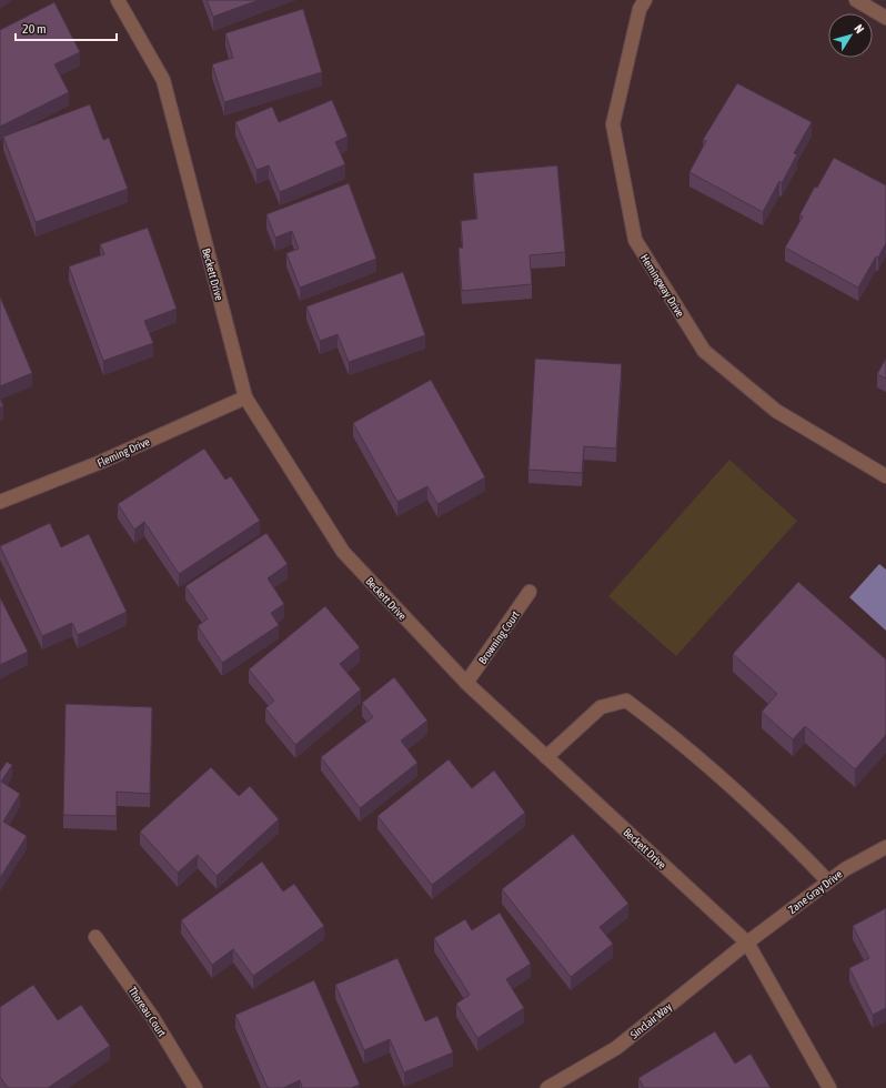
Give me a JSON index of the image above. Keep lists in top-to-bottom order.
{
  "streets": {
    "street": [
      "Beckett Drive",
      "Hemingway Drive",
      "Fleming Drive",
      "Browning Court",
      "Zane Gray Drive",
      "Thoreau Court",
      "Sinclair Way"
    ]
  },
  "crossings": [
    ["Beckett Drive", "Fleming Drive"],
    ["Beckett Drive", "Browning Court"],
    ["Beckett Drive", "Zane Gray Drive"],
    ["Beckett Drive", "Sinclair Way"],
    ["Zane Gray Drive", "Sinclair Way"]
  ],
  "scale_bar": "20 m",
  "north": "top right"
}
